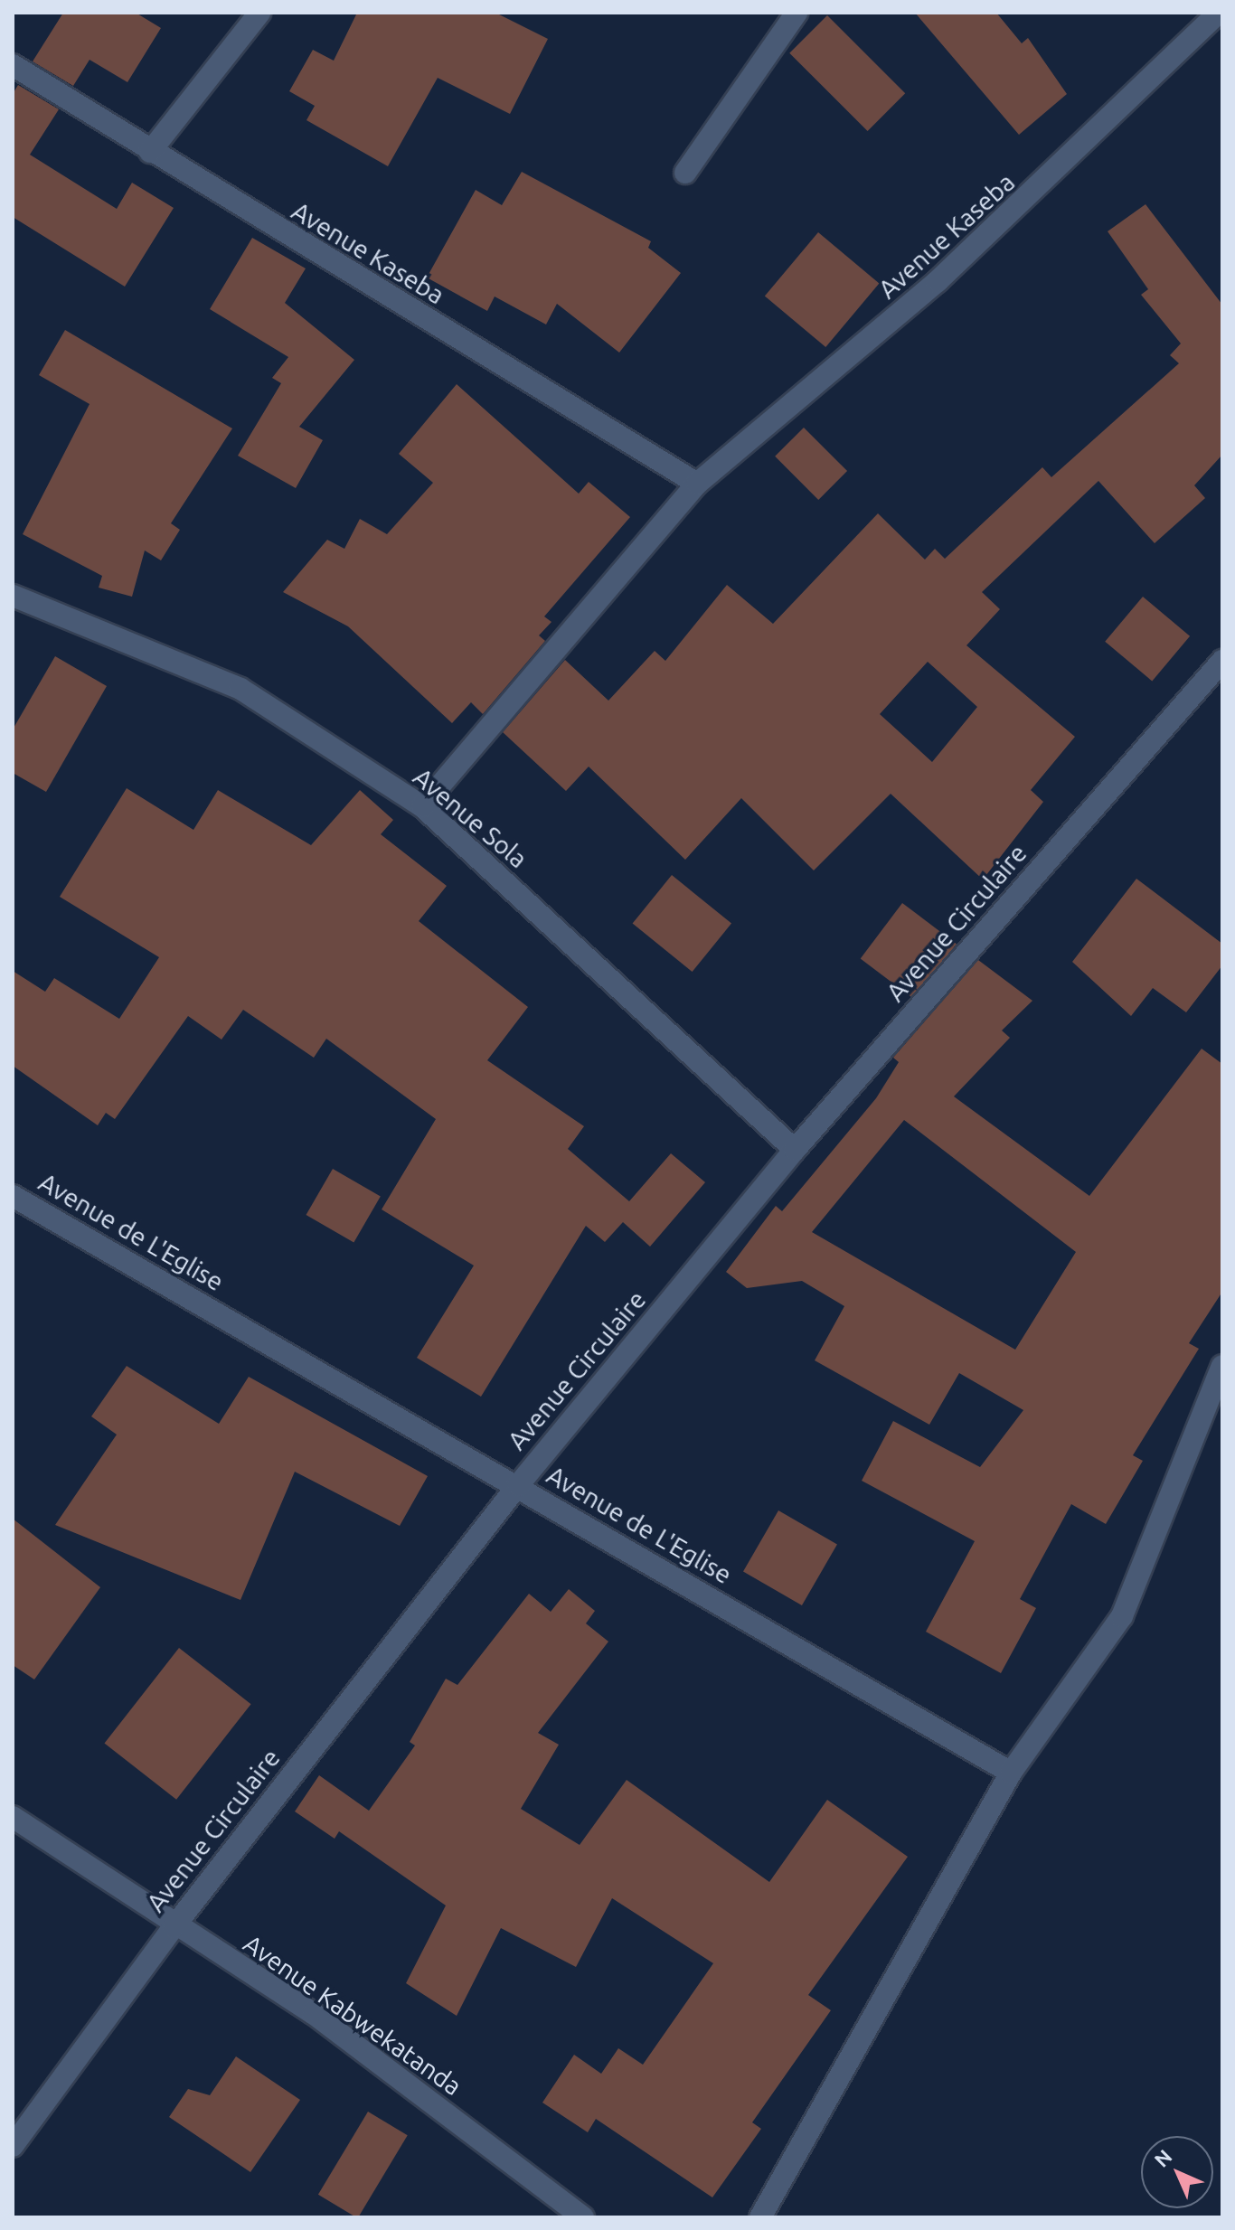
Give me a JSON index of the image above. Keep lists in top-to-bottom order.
{
  "streets": {
    "street": [
      "Avenue Kaseba",
      "Avenue Sola",
      "Avenue Circulaire",
      "Avenue de L'Eglise",
      "Avenue Kabwekatanda"
    ]
  },
  "crossings": [
    ["Avenue Kaseba", "Avenue Sola"],
    ["Avenue Sola", "Avenue Circulaire"],
    ["Avenue Circulaire", "Avenue de L'Eglise"],
    ["Avenue Circulaire", "Avenue Kabwekatanda"]
  ],
  "north": "top left"
}
